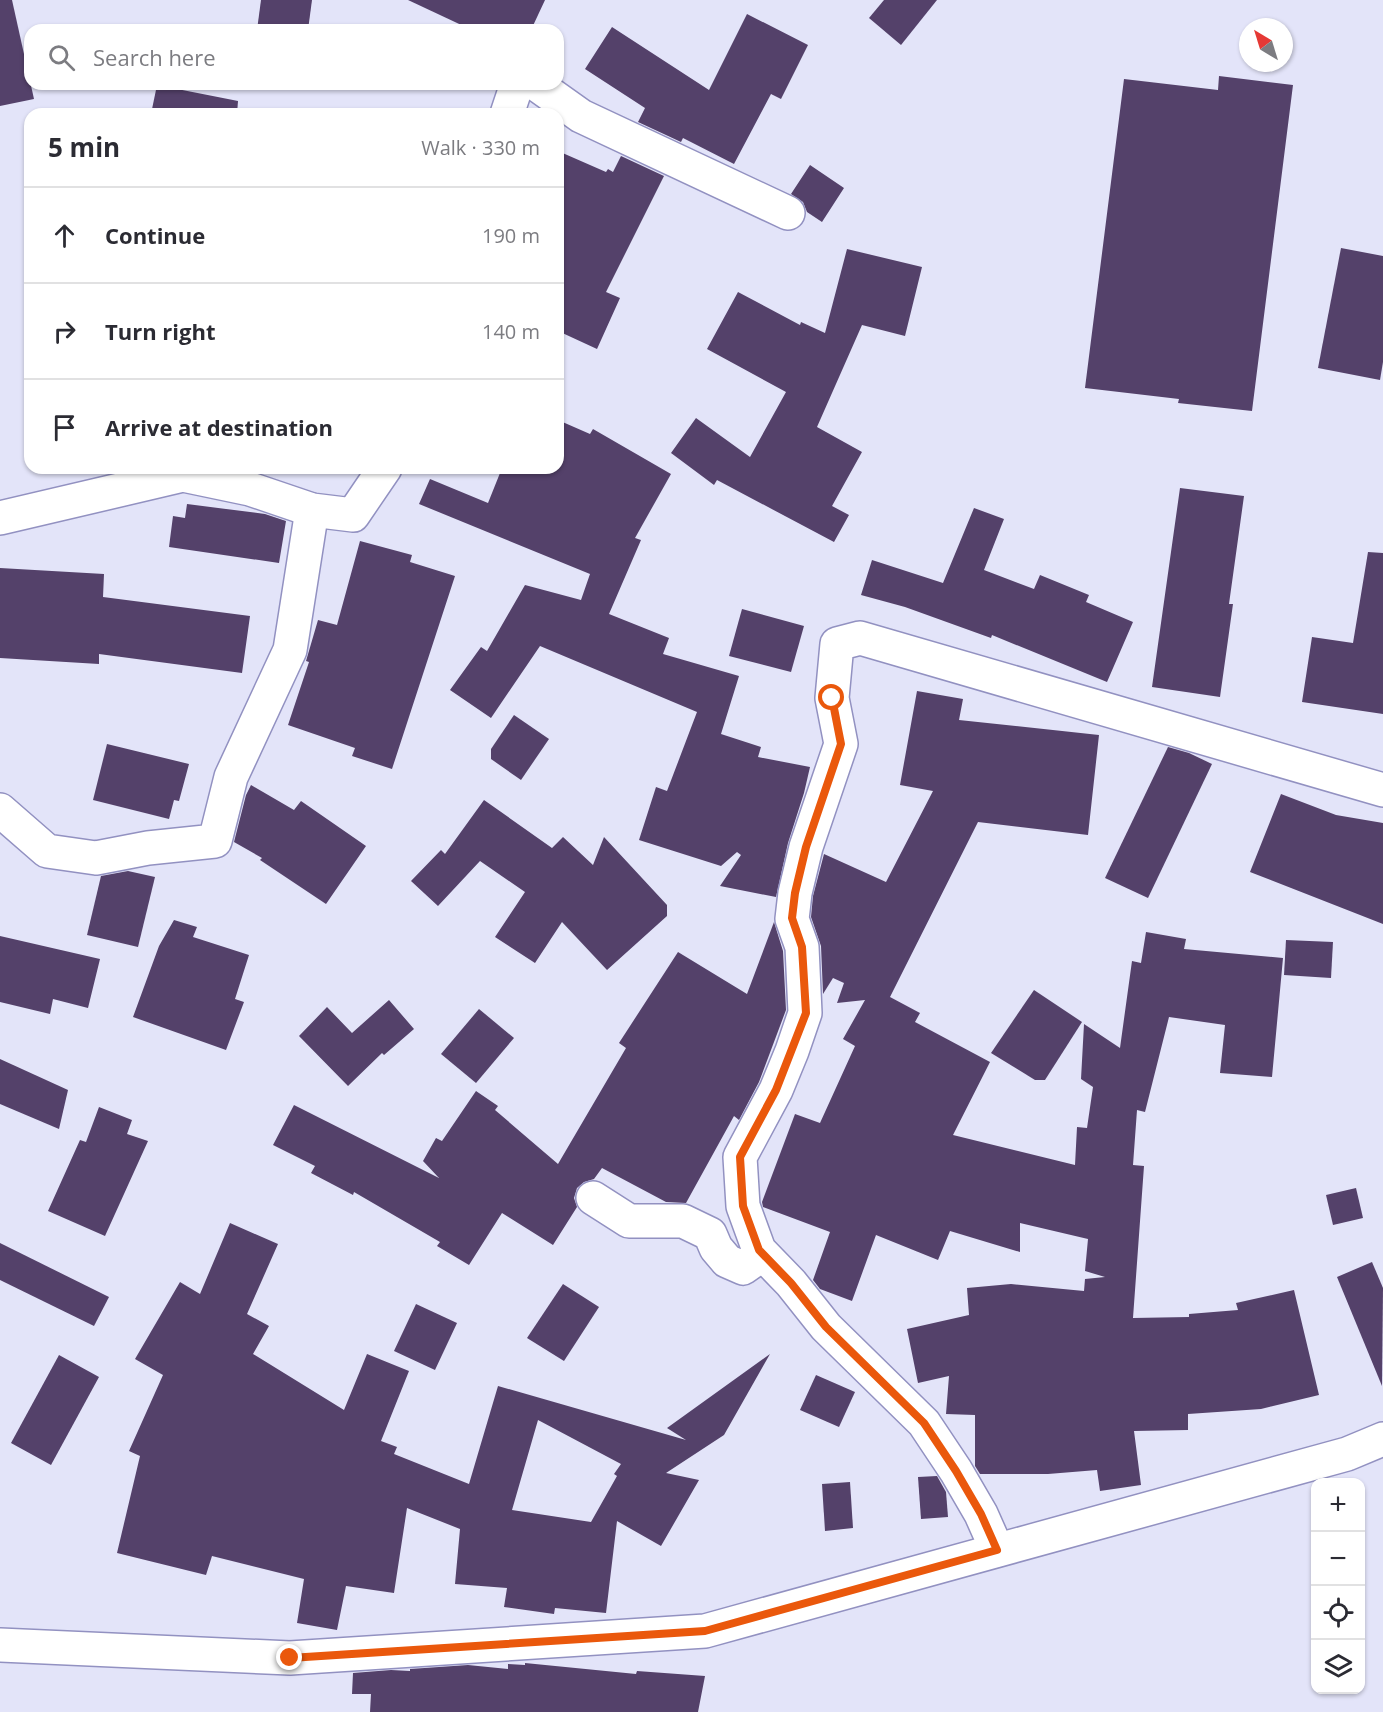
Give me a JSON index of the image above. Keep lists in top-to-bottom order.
{
  "north": "top left",
  "page": {
    "search": "Search here",
    "heading": ["5 min", "Walk · 330 m"],
    "list": [
      ["Continue", "190 m"],
      ["Turn right", "140 m"],
      "Arrive at destination"
    ],
    "map_buttons": ["+", "−"]
  }
}
